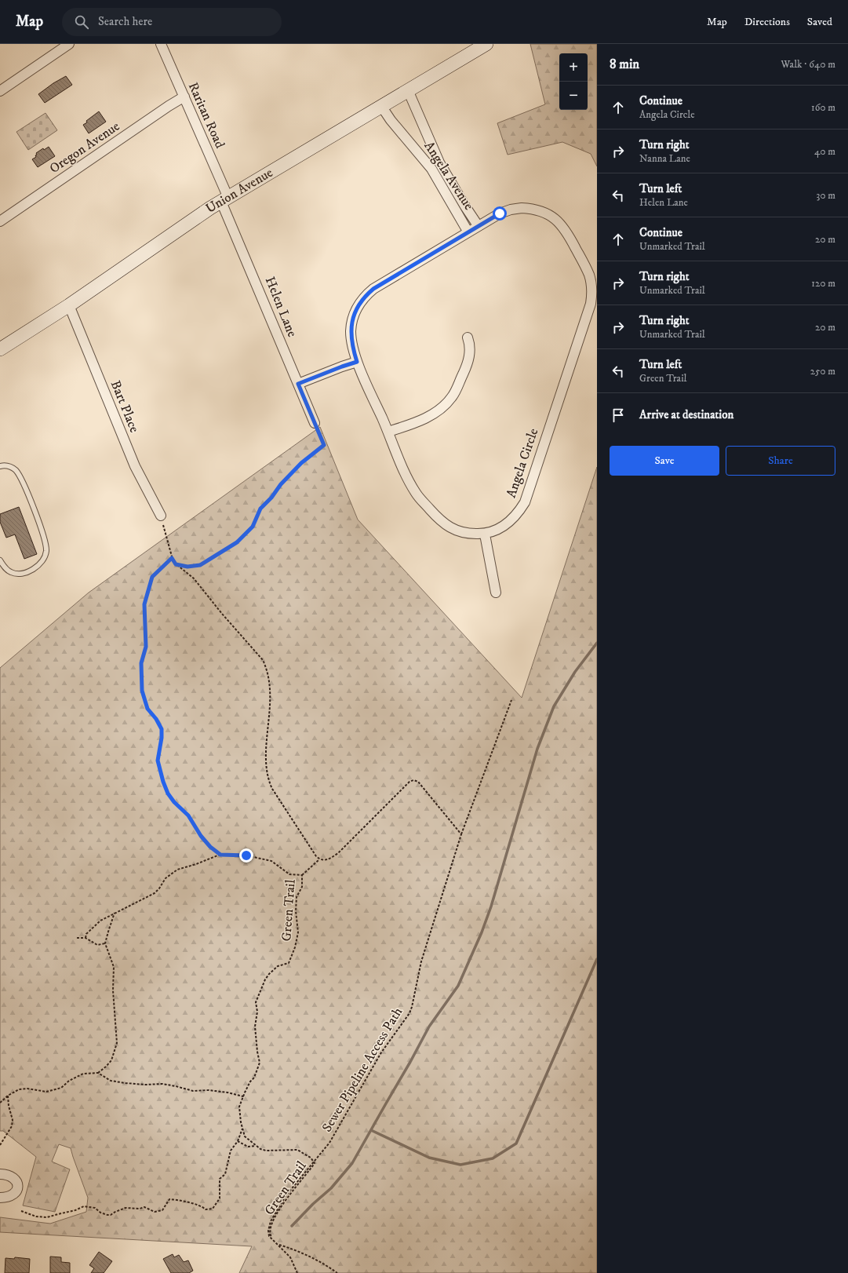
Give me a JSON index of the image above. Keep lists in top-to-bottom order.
{
  "streets": {
    "street": [
      "Raritan Road",
      "Oregon Avenue",
      "Angela Avenue",
      "Union Avenue",
      "Helen Lane",
      "Bart Place",
      "Angela Circle"
    ],
    "path": ["Green Trail", "Sewer Pipeline Access Path"]
  },
  "crossings": [
    ["Raritan Road", "Oregon Avenue"],
    ["Raritan Road", "Union Avenue"],
    ["Raritan Road", "Helen Lane"],
    ["Angela Avenue", "Union Avenue"],
    ["Angela Avenue", "Angela Circle"],
    ["Union Avenue", "Helen Lane"],
    ["Union Avenue", "Bart Place"],
    ["Green Trail", "Sewer Pipeline Access Path"]
  ],
  "page": {
    "header": "Map",
    "search": "Search here",
    "nav": ["Map", "Directions", "Saved"],
    "heading": ["8 min", "Walk · 640 m"],
    "map_buttons": ["+", "−"],
    "list": [
      ["Continue", "Angela Circle", "160 m"],
      ["Turn right", "Nanna Lane", "40 m"],
      ["Turn left", "Helen Lane", "30 m"],
      ["Continue", "Unmarked Trail", "20 m"],
      ["Turn right", "Unmarked Trail", "120 m"],
      ["Turn right", "Unmarked Trail", "20 m"],
      ["Turn left", "Green Trail", "250 m"],
      "Arrive at destination"
    ],
    "buttons": ["Save", "Share"]
  }
}
